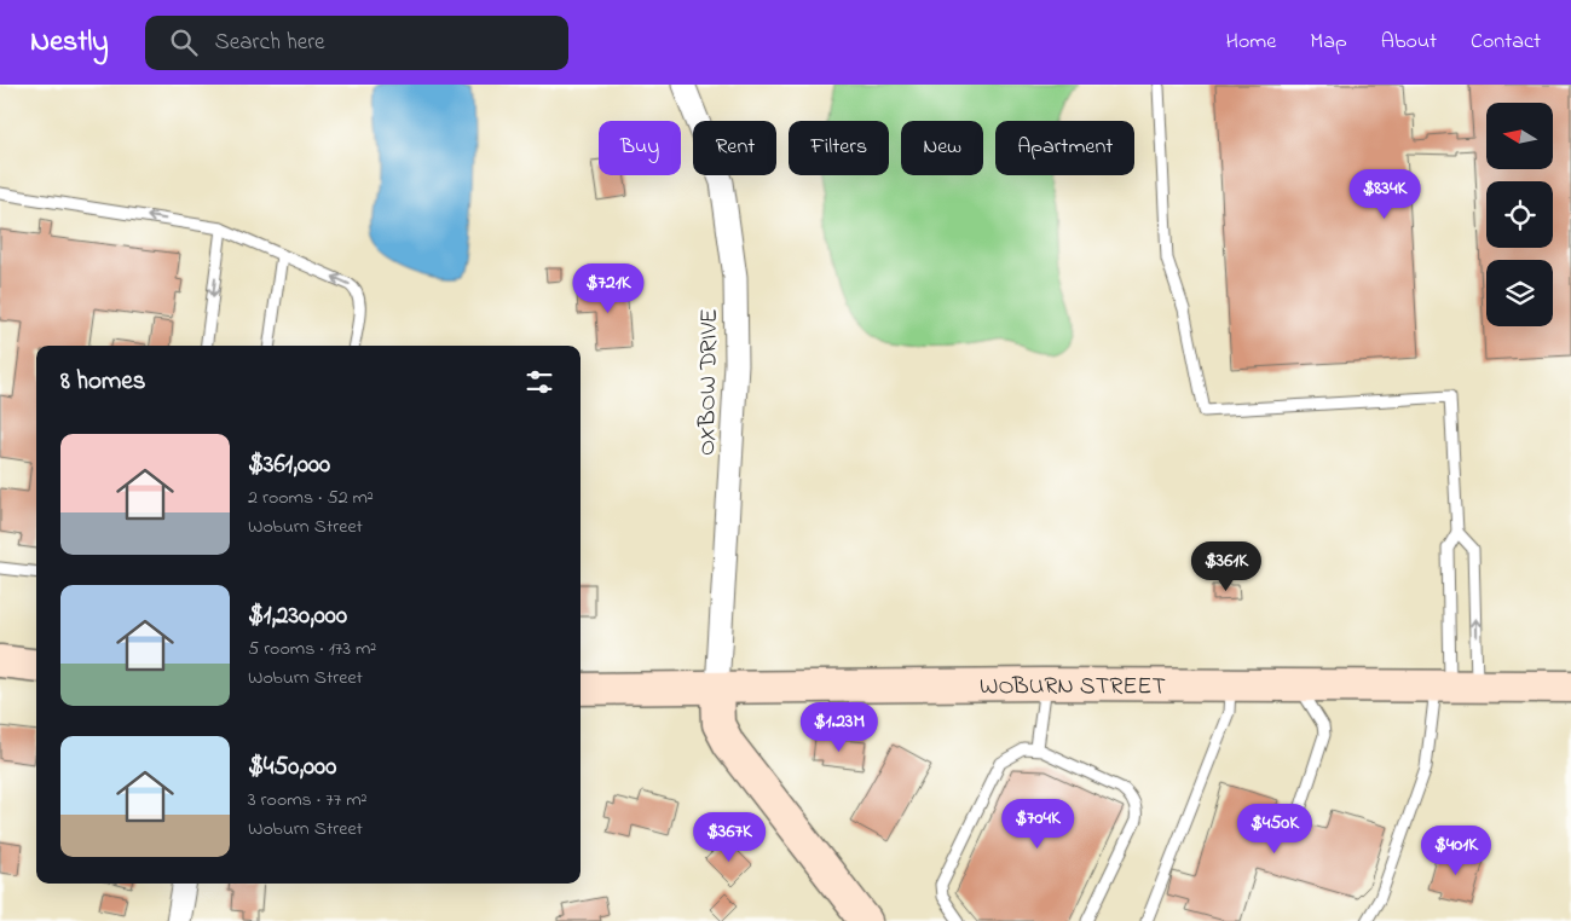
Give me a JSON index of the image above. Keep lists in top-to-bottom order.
{
  "streets": {
    "street": ["OXBOW DRIVE", "WOBURN STREET"]
  },
  "crossings": [
    ["OXBOW DRIVE", "WOBURN STREET"]
  ],
  "north": "left",
  "page": {
    "header": "Nestly",
    "search": "Search here",
    "nav": [
      "Home",
      "Map",
      "About",
      "Contact"
    ],
    "chip": [
      "Buy",
      "Rent",
      "Filters",
      "New",
      "Apartment"
    ],
    "price": [
      "$834K",
      "$721K",
      "$361K",
      "$1.23M",
      "$704K",
      "$450K",
      "$367K",
      "$401K"
    ],
    "heading": "8 homes",
    "list": [
      {
        "name": "$361,000",
        "note": "2 rooms · 52 m² · Woburn Street"
      },
      {
        "name": "$1,230,000",
        "note": "5 rooms · 173 m² · Woburn Street"
      },
      {
        "name": "$450,000",
        "note": "3 rooms · 77 m² · Woburn Street"
      }
    ]
  }
}
